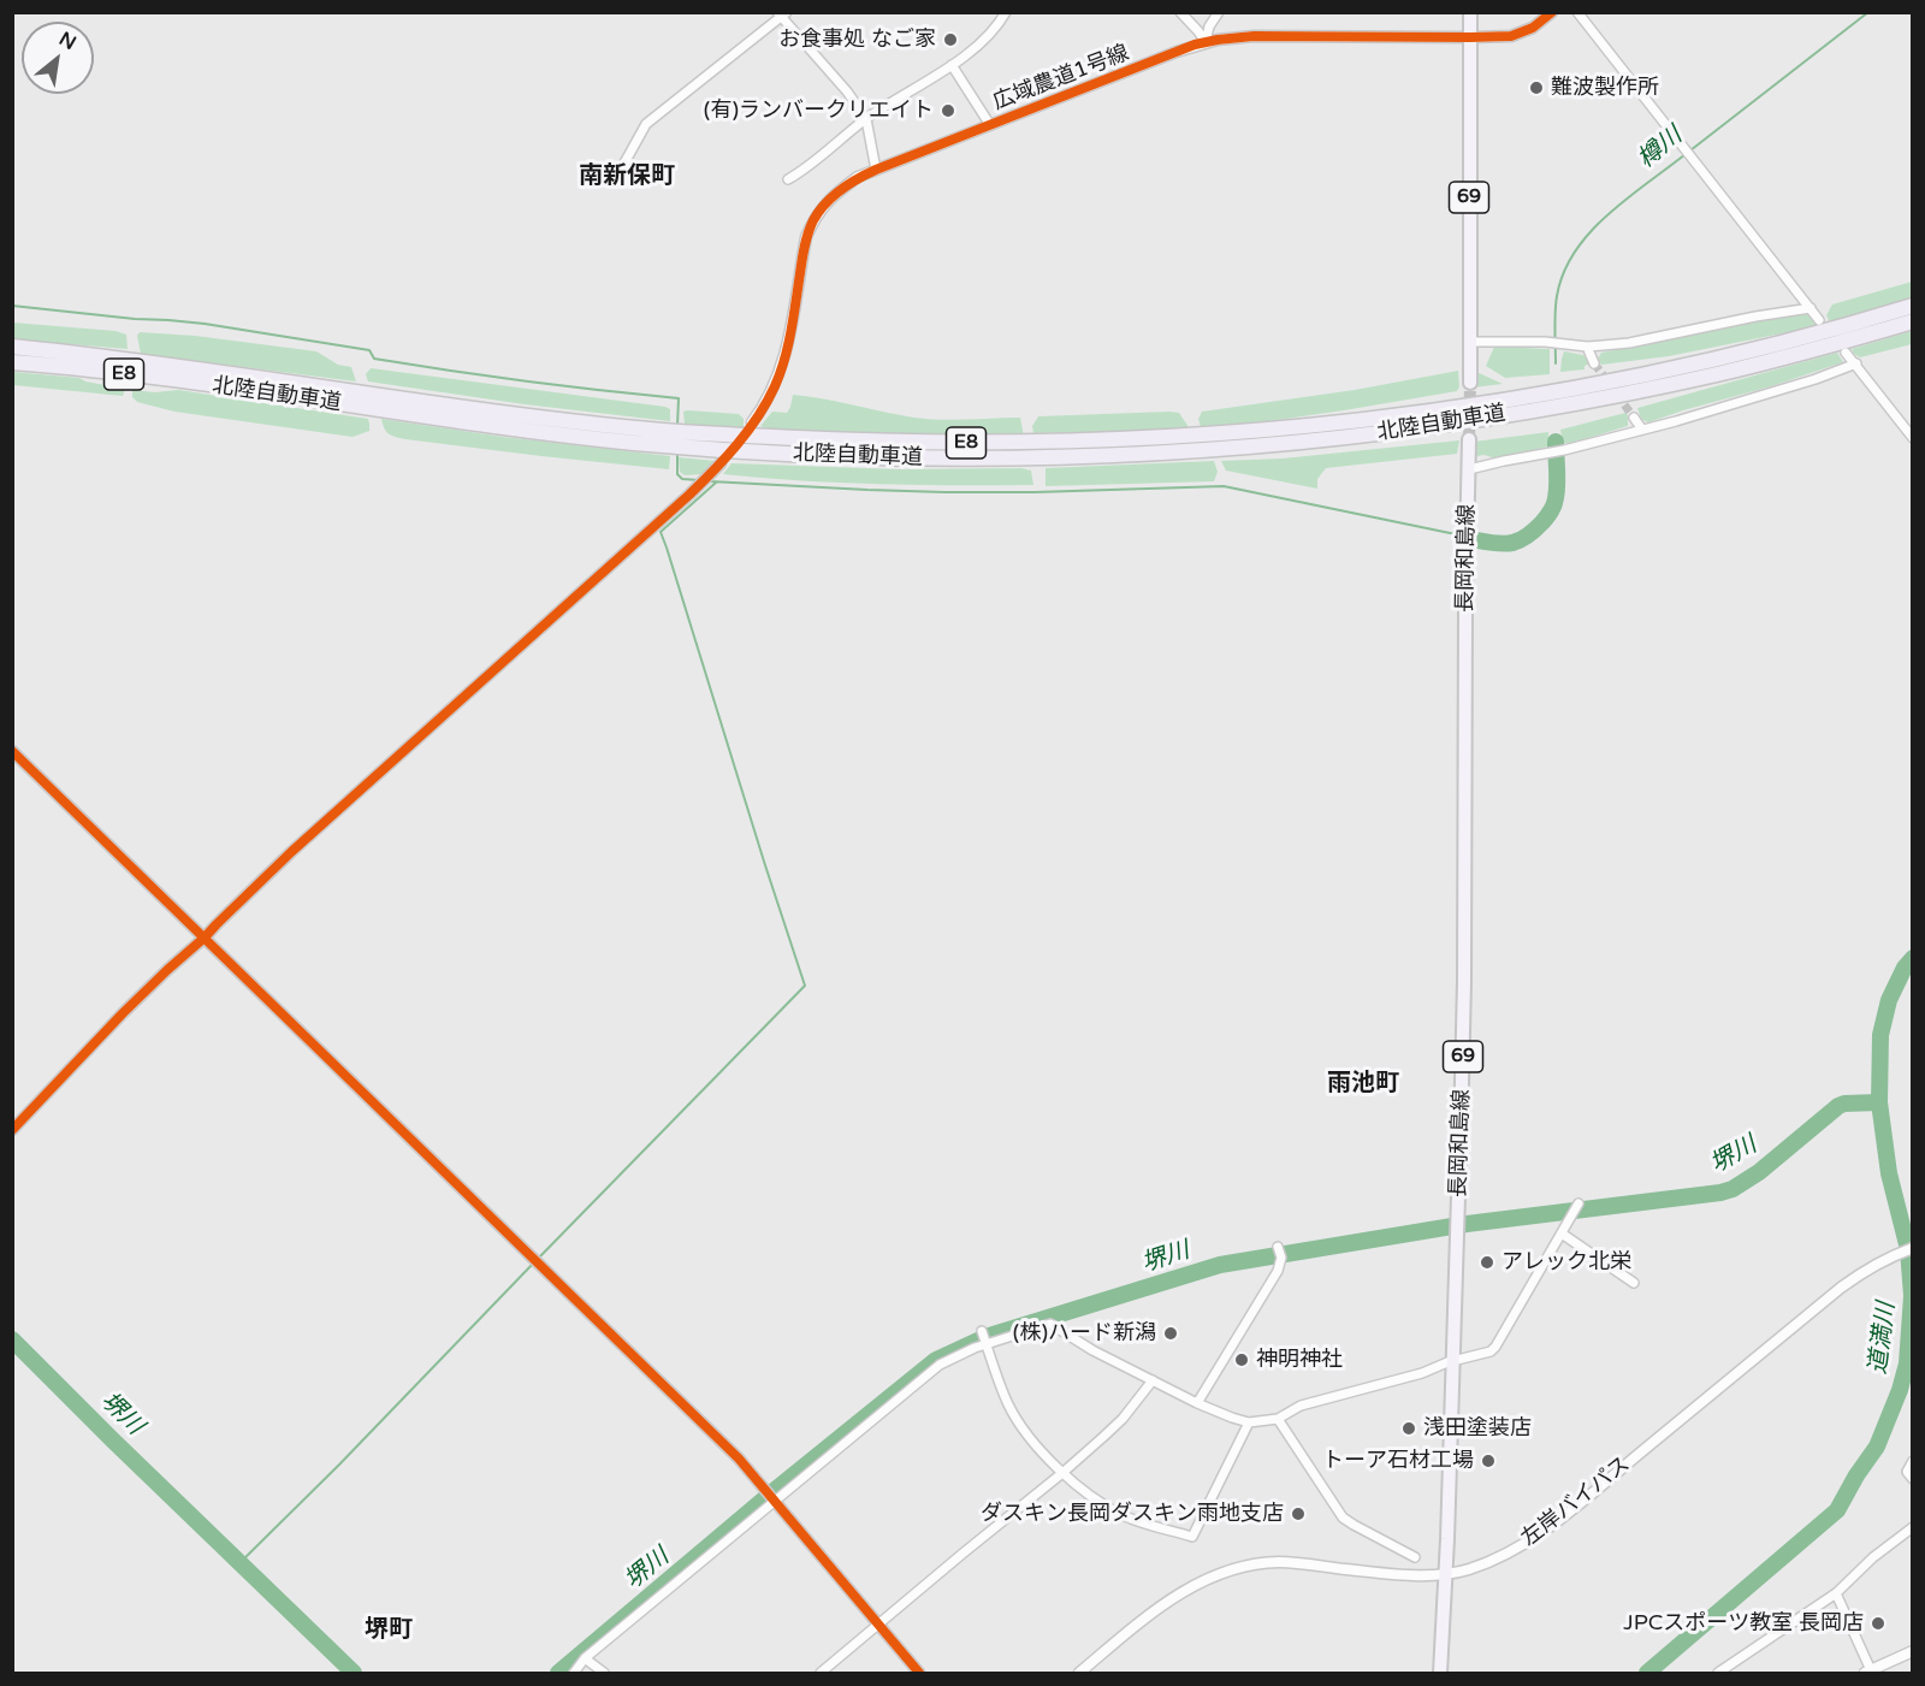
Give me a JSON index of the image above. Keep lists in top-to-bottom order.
{
  "streets": {
    "highway": ["E8", "北陸自動車道"],
    "main road": ["69", "長岡和島線"],
    "street": ["広域農道1号線", "左岸バイパス"]
  },
  "crossings": [
    ["広域農道1号線", "69"],
    ["長岡和島線", "左岸バイパス"]
  ],
  "districts": ["南新保町", "雨池町", "堺町"],
  "water": ["樽川", "堺川", "道満川"],
  "places": [
    "お食事処 なご家",
    "難波製作所",
    "(有)ランバークリエイト",
    "アレック北栄",
    "(株)ハード新潟",
    "神明神社",
    "浅田塗装店",
    "トーア石材工場",
    "ダスキン長岡ダスキン雨地支店",
    "JPCスポーツ教室 長岡店"
  ],
  "north": "top right"
}
